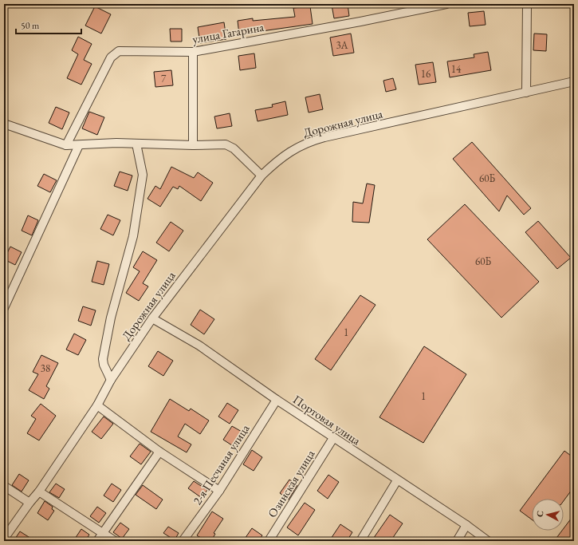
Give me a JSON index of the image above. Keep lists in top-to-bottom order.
{
  "streets": {
    "street": [
      "улица Гагарина",
      "Дорожная улица",
      "Портовая улица",
      "2-я Песчаная улица",
      "Озинская улица"
    ]
  },
  "crossings": [
    ["Дорожная улица", "Портовая улица"],
    ["Портовая улица", "2-я Песчаная улица"],
    ["Портовая улица", "Озинская улица"]
  ],
  "house_numbers": [
    "3А",
    "14",
    "16",
    "7",
    "60Б",
    "60Б",
    "1",
    "38",
    "1"
  ],
  "scale_bar": "50 m",
  "north": "left"
}
